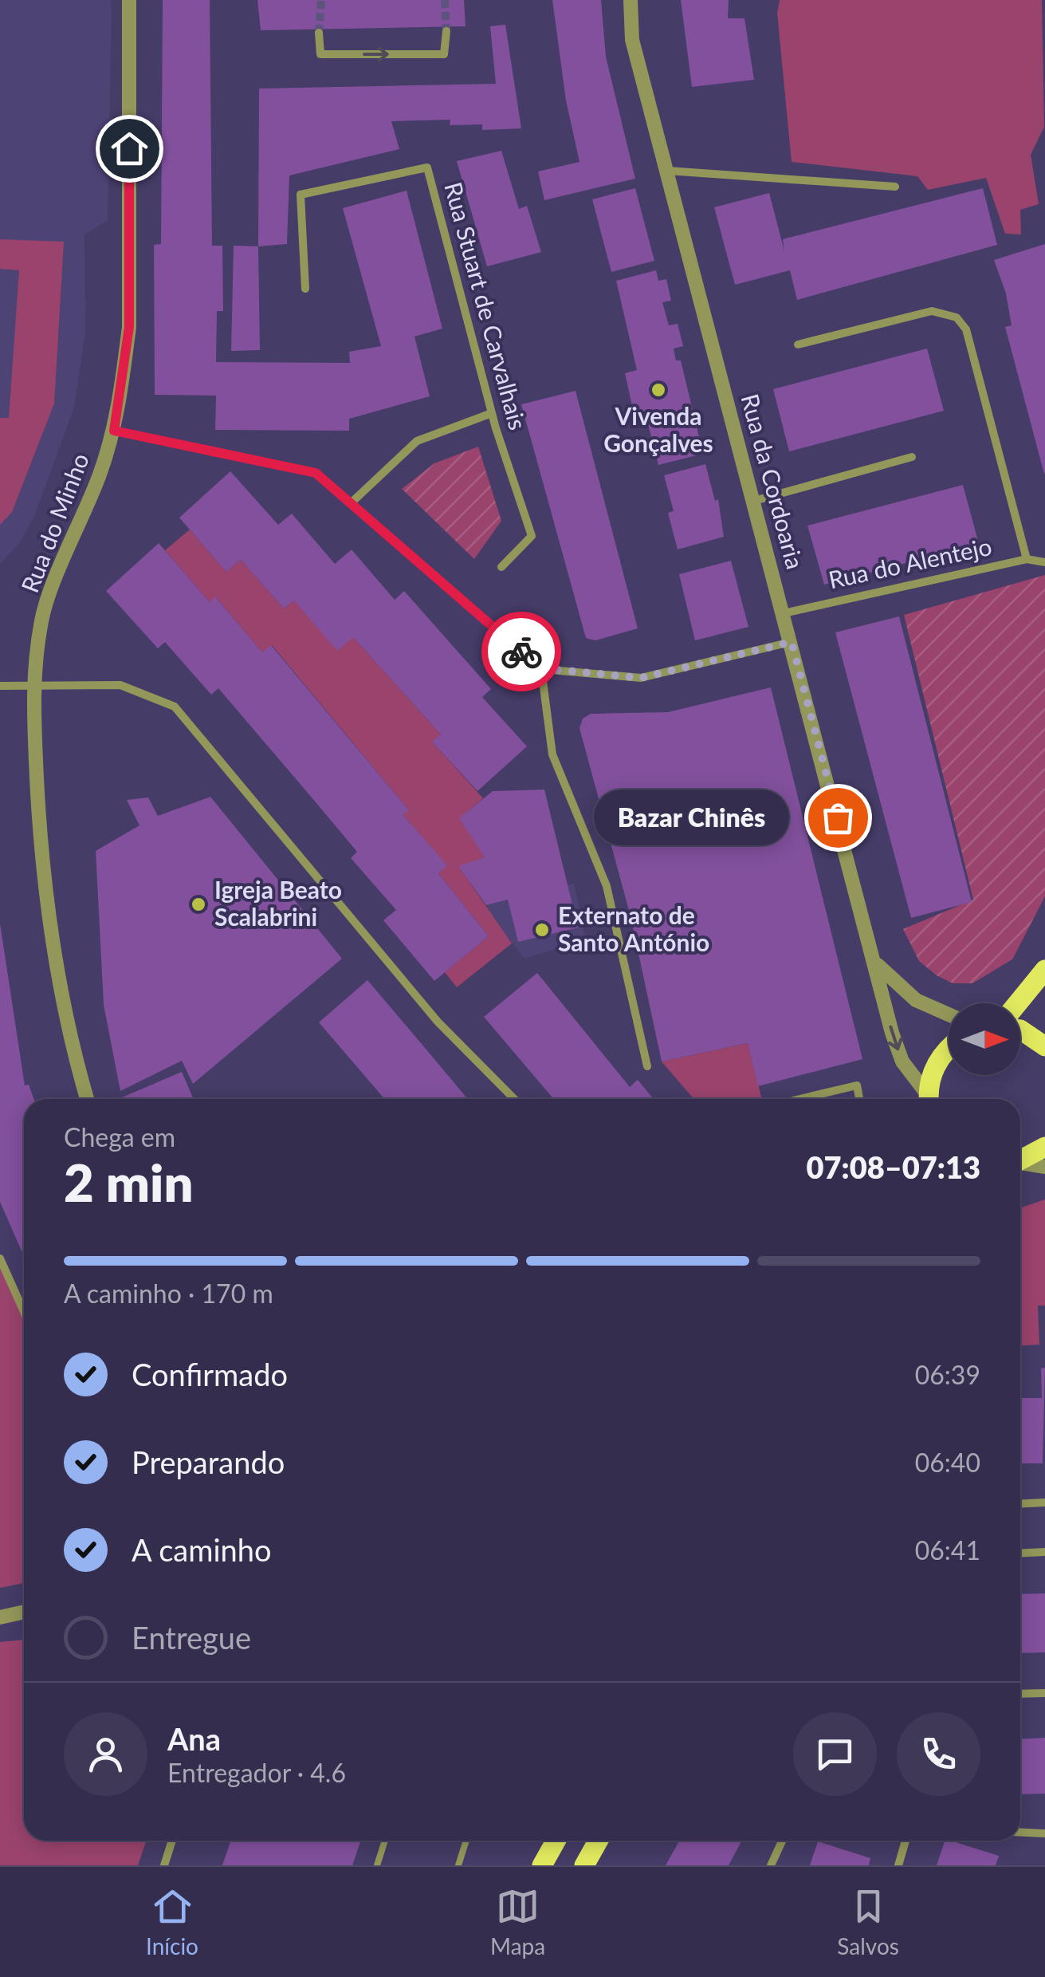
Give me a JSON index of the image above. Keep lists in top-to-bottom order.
{
  "streets": {
    "street": [
      "Rua Stuart de Carvalhais",
      "Rua da Cordoaria",
      "Rua do Minho",
      "Rua do Alentejo"
    ]
  },
  "crossings": [
    ["Rua da Cordoaria", "Rua do Alentejo"]
  ],
  "places": [
    "Vivenda Gonçalves",
    "Bazar Chinês",
    "Igreja Beato Scalabrini",
    "Externato de Santo António"
  ],
  "north": "right",
  "page": {
    "bubble": "Bazar Chinês",
    "heading": ["2 min", "Chega em", "07:08–07:13"],
    "panel": ["Ana", "Entregador · 4.6"],
    "bar": "A caminho · 170 m",
    "list": [
      ["Confirmado", "06:39"],
      ["Preparando", "06:40"],
      ["A caminho", "06:41"],
      "Entregue"
    ],
    "tabs": ["Início", "Mapa", "Salvos"]
  }
}
